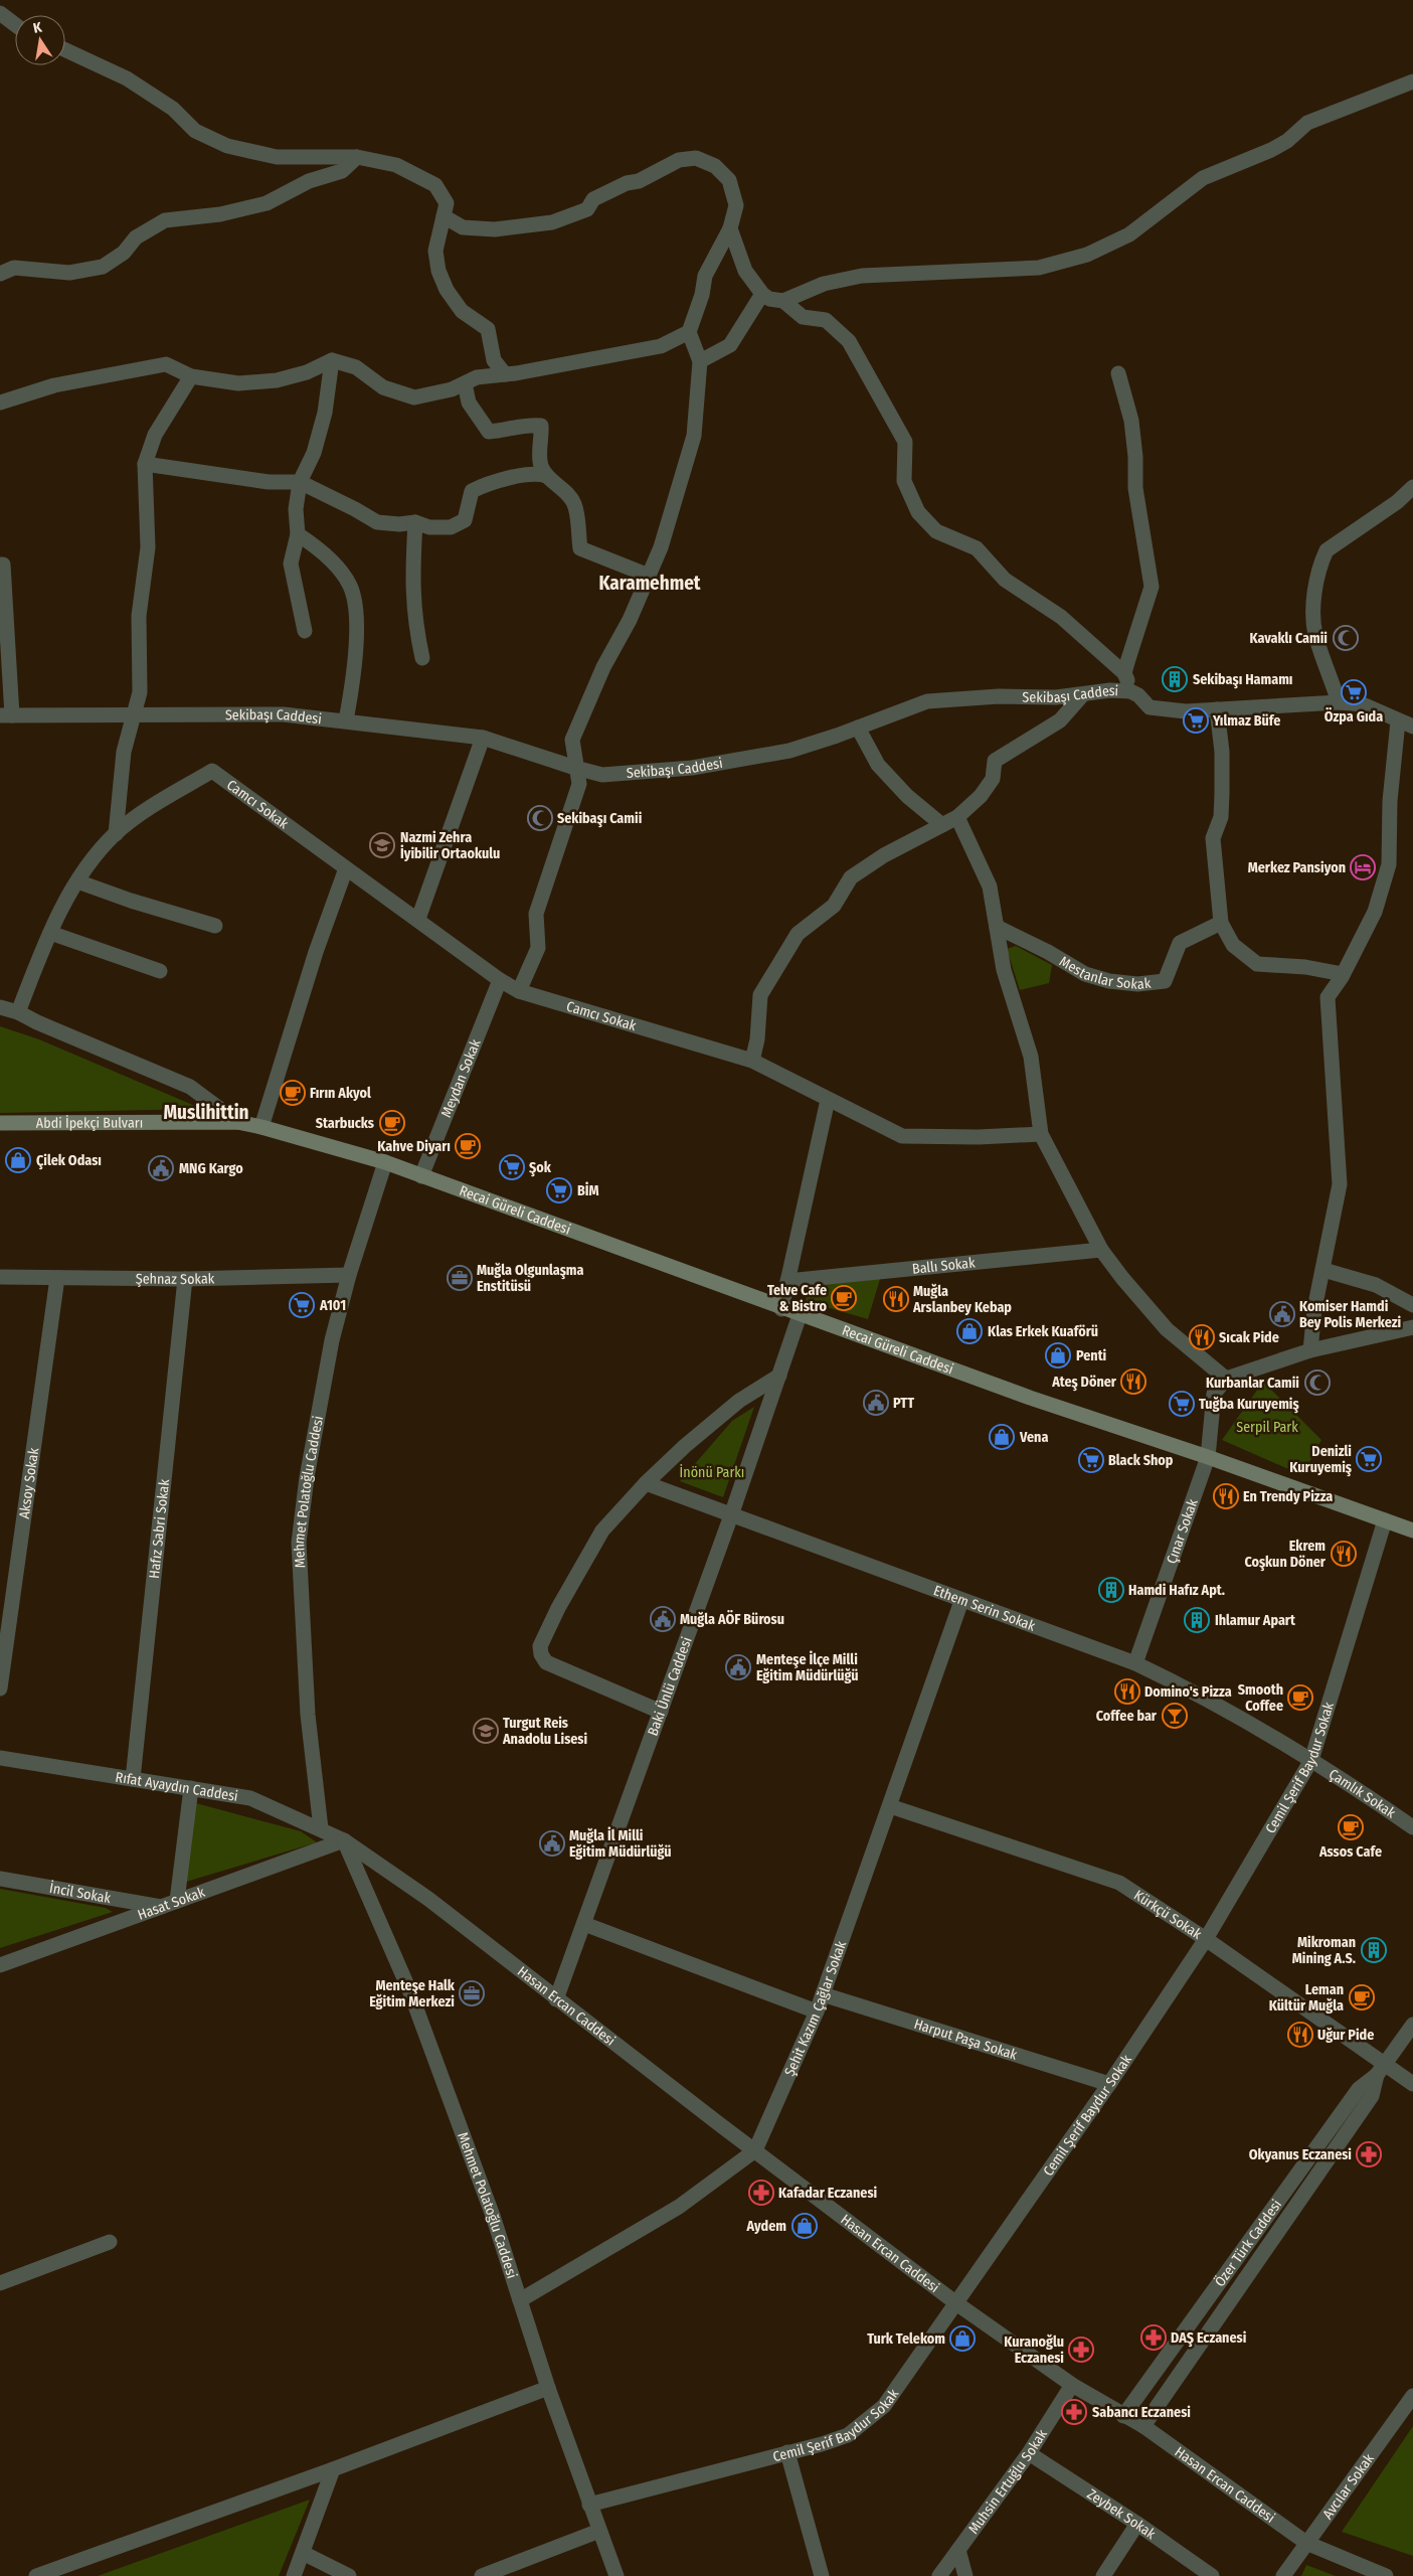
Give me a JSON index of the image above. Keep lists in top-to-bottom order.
{
  "streets": {
    "main road": ["Abdi İpekçi Bulvarı", "Recai Güreli Caddesi"],
    "street": [
      "Sekibaşı Caddesi",
      "Camcı Sokak",
      "Mestanlar Sokak",
      "Meydan Sokak",
      "Ballı Sokak",
      "Şehnaz Sokak",
      "Aksoy Sokak",
      "Mehmet Polatoğlu Caddesi",
      "Hafız Sabri Sokak",
      "Çınar Sokak",
      "Ethem Serin Sokak",
      "Baki Ünlü Caddesi",
      "Cemil Şerif Baydur Sokak",
      "Rıfat Ayaydın Caddesi",
      "Çamlık Sokak",
      "İncil Sokak",
      "Hasat Sokak",
      "Kürkçü Sokak",
      "Hasan Ercan Caddesi",
      "Şehit Kazım Çağlar Sokak",
      "Harput Paşa Sokak",
      "Özer Türk Caddesi",
      "Muhsin Ertuğlu Sokak",
      "Avcılar Sokak",
      "Zeybek Sokak"
    ]
  },
  "crossings": [
    ["Camcı Sokak", "Meydan Sokak"],
    ["Meydan Sokak", "Recai Güreli Caddesi"],
    ["Abdi İpekçi Bulvarı", "Recai Güreli Caddesi"],
    ["Abdi İpekçi Bulvarı", "Mehmet Polatoğlu Caddesi"],
    ["Recai Güreli Caddesi", "Mehmet Polatoğlu Caddesi"],
    ["Recai Güreli Caddesi", "Çınar Sokak"],
    ["Recai Güreli Caddesi", "Baki Ünlü Caddesi"],
    ["Recai Güreli Caddesi", "Cemil Şerif Baydur Sokak"],
    ["Şehnaz Sokak", "Aksoy Sokak"],
    ["Şehnaz Sokak", "Mehmet Polatoğlu Caddesi"],
    ["Şehnaz Sokak", "Hafız Sabri Sokak"],
    ["Mehmet Polatoğlu Caddesi", "Cemil Şerif Baydur Sokak"],
    ["Mehmet Polatoğlu Caddesi", "Rıfat Ayaydın Caddesi"],
    ["Mehmet Polatoğlu Caddesi", "Hasat Sokak"],
    ["Mehmet Polatoğlu Caddesi", "Hasan Ercan Caddesi"],
    ["Mehmet Polatoğlu Caddesi", "Şehit Kazım Çağlar Sokak"],
    ["Hafız Sabri Sokak", "Rıfat Ayaydın Caddesi"],
    ["Çınar Sokak", "Ethem Serin Sokak"],
    ["Ethem Serin Sokak", "Baki Ünlü Caddesi"],
    ["Ethem Serin Sokak", "Cemil Şerif Baydur Sokak"],
    ["Ethem Serin Sokak", "Çamlık Sokak"],
    ["Ethem Serin Sokak", "Şehit Kazım Çağlar Sokak"],
    ["Baki Ünlü Caddesi", "Hasan Ercan Caddesi"],
    ["Cemil Şerif Baydur Sokak", "Çamlık Sokak"],
    ["Cemil Şerif Baydur Sokak", "Kürkçü Sokak"],
    ["Cemil Şerif Baydur Sokak", "Hasan Ercan Caddesi"],
    ["Cemil Şerif Baydur Sokak", "Harput Paşa Sokak"],
    ["Rıfat Ayaydın Caddesi", "Hasat Sokak"],
    ["Rıfat Ayaydın Caddesi", "Hasan Ercan Caddesi"],
    ["İncil Sokak", "Hasat Sokak"],
    ["Hasat Sokak", "Hasan Ercan Caddesi"],
    ["Kürkçü Sokak", "Şehit Kazım Çağlar Sokak"],
    ["Kürkçü Sokak", "Özer Türk Caddesi"],
    ["Hasan Ercan Caddesi", "Şehit Kazım Çağlar Sokak"],
    ["Hasan Ercan Caddesi", "Özer Türk Caddesi"],
    ["Hasan Ercan Caddesi", "Muhsin Ertuğlu Sokak"],
    ["Hasan Ercan Caddesi", "Avcılar Sokak"],
    ["Şehit Kazım Çağlar Sokak", "Harput Paşa Sokak"],
    ["Muhsin Ertuğlu Sokak", "Zeybek Sokak"]
  ],
  "districts": ["Karamehmet", "Muslihittin"],
  "parks": ["Serpil Park", "İnönü Parkı"],
  "places": {
    "mosque": ["Kavaklı Camii", "Sekibaşı Camii", "Kurbanlar Camii"],
    "building": [
      "Sekibaşı Hamamı",
      "Hamdi Hafız Apt.",
      "Ihlamur Apart",
      "Mikroman Mining A.S."
    ],
    "supermarket": [
      "Özpa Gıda",
      "Yılmaz Büfe",
      "Şok",
      "BİM",
      "A101",
      "Tuğba Kuruyemiş",
      "Denizli Kuruyemiş",
      "Black Shop"
    ],
    "school or university": ["Nazmi Zehra İyibilir Ortaokulu", "Turgut Reis Anadolu Lisesi"],
    "hotel": ["Merkez Pansiyon"],
    "cafe": [
      "Fırın Akyol",
      "Starbucks",
      "Kahve Diyarı",
      "Telve Cafe & Bistro",
      "Smooth Coffee",
      "Assos Cafe",
      "Leman Kültür Muğla"
    ],
    "shop": [
      "Çilek Odası",
      "Klas Erkek Kuaförü",
      "Penti",
      "Vena",
      "Aydem",
      "Turk Telekom"
    ],
    "public building": [
      "MNG Kargo",
      "Komiser Hamdi Bey Polis Merkezi",
      "PTT",
      "Muğla AÖF Bürosu",
      "Menteşe İlçe Milli Eğitim Müdürlüğü",
      "Muğla İl Milli Eğitim Müdürlüğü"
    ],
    "office": ["Muğla Olgunlaşma Enstitüsü", "Menteşe Halk Eğitim Merkezi"],
    "restaurant": [
      "Muğla Arslanbey Kebap",
      "Sıcak Pide",
      "Ateş Döner",
      "En Trendy Pizza",
      "Ekrem Coşkun Döner",
      "Domino's Pizza",
      "Uğur Pide"
    ],
    "bar": ["Coffee bar"],
    "pharmacy": [
      "Okyanus Eczanesi",
      "Kafadar Eczanesi",
      "DAŞ Eczanesi",
      "Kuranoğlu Eczanesi",
      "Sabancı Eczanesi"
    ]
  },
  "north": "top"
}
